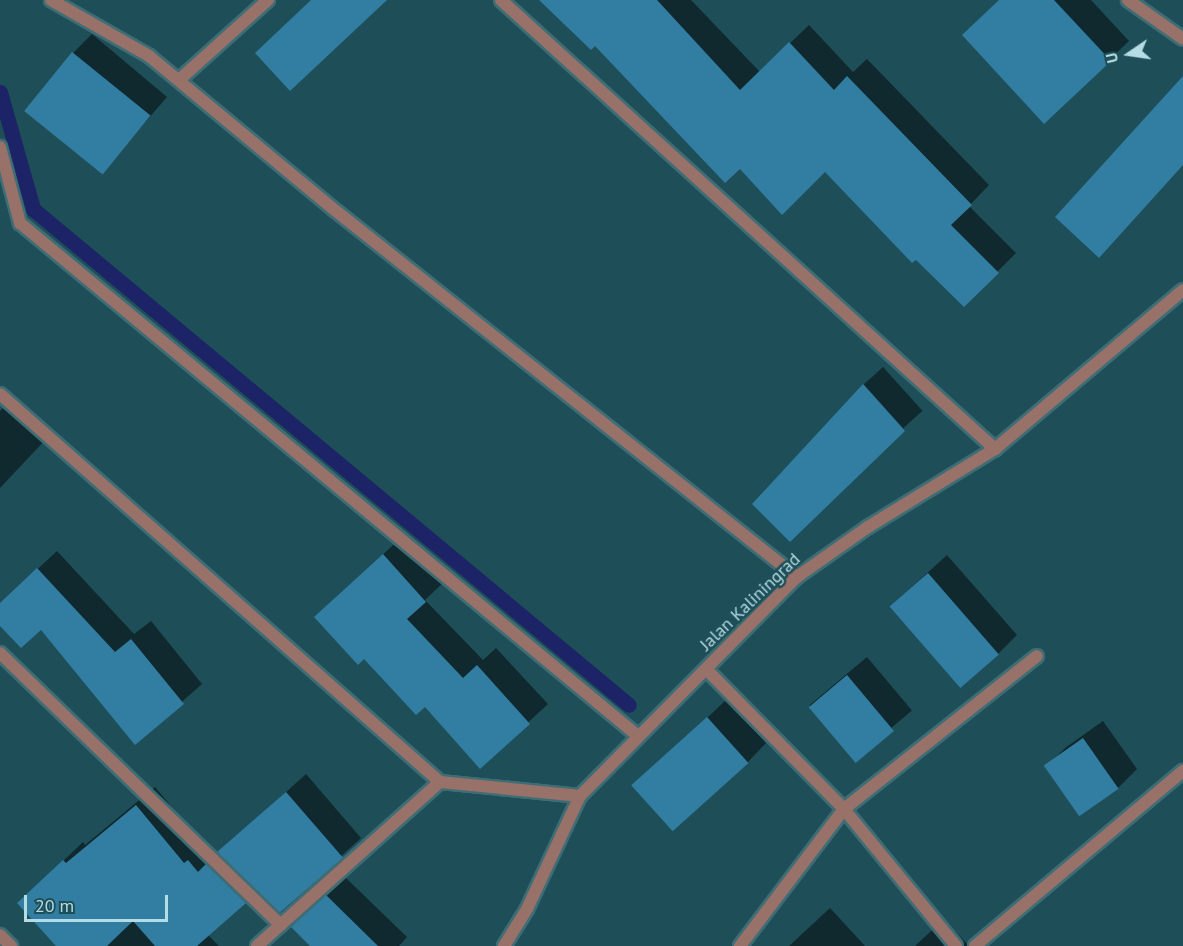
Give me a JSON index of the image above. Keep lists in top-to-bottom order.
{
  "streets": {
    "street": ["Jalan Kaliningrad"]
  },
  "scale_bar": "20 m",
  "north": "left"
}
